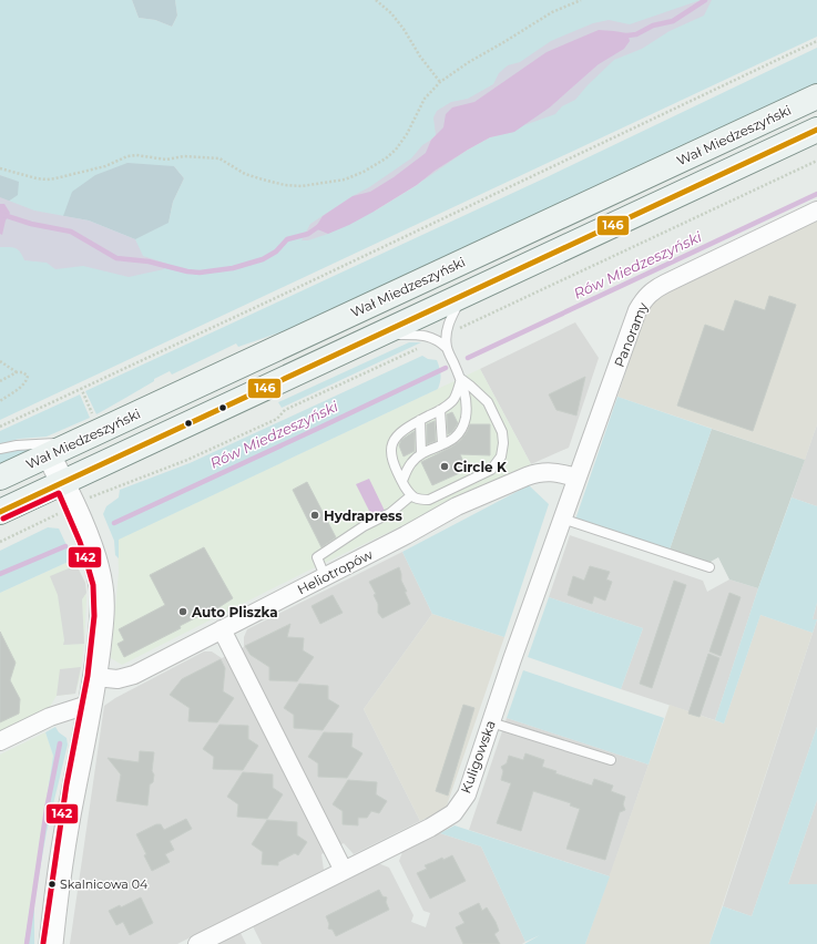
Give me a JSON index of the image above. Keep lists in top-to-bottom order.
{
  "streets": {
    "main road": ["Wał Miedzeszyński"],
    "street": ["Panoramy", "Heliotropów", "Kuligowska"]
  },
  "crossings": [
    ["Panoramy", "Heliotropów"],
    ["Panoramy", "Kuligowska"],
    ["Heliotropów", "Kuligowska"]
  ],
  "water": ["Rów Miedzeszyński"],
  "places": [
    "Circle K",
    "Hydrapress",
    "Auto Pliszka",
    "Skalnicowa 04"
  ],
  "lines": ["transit line 146", "transit line 142"]
}
